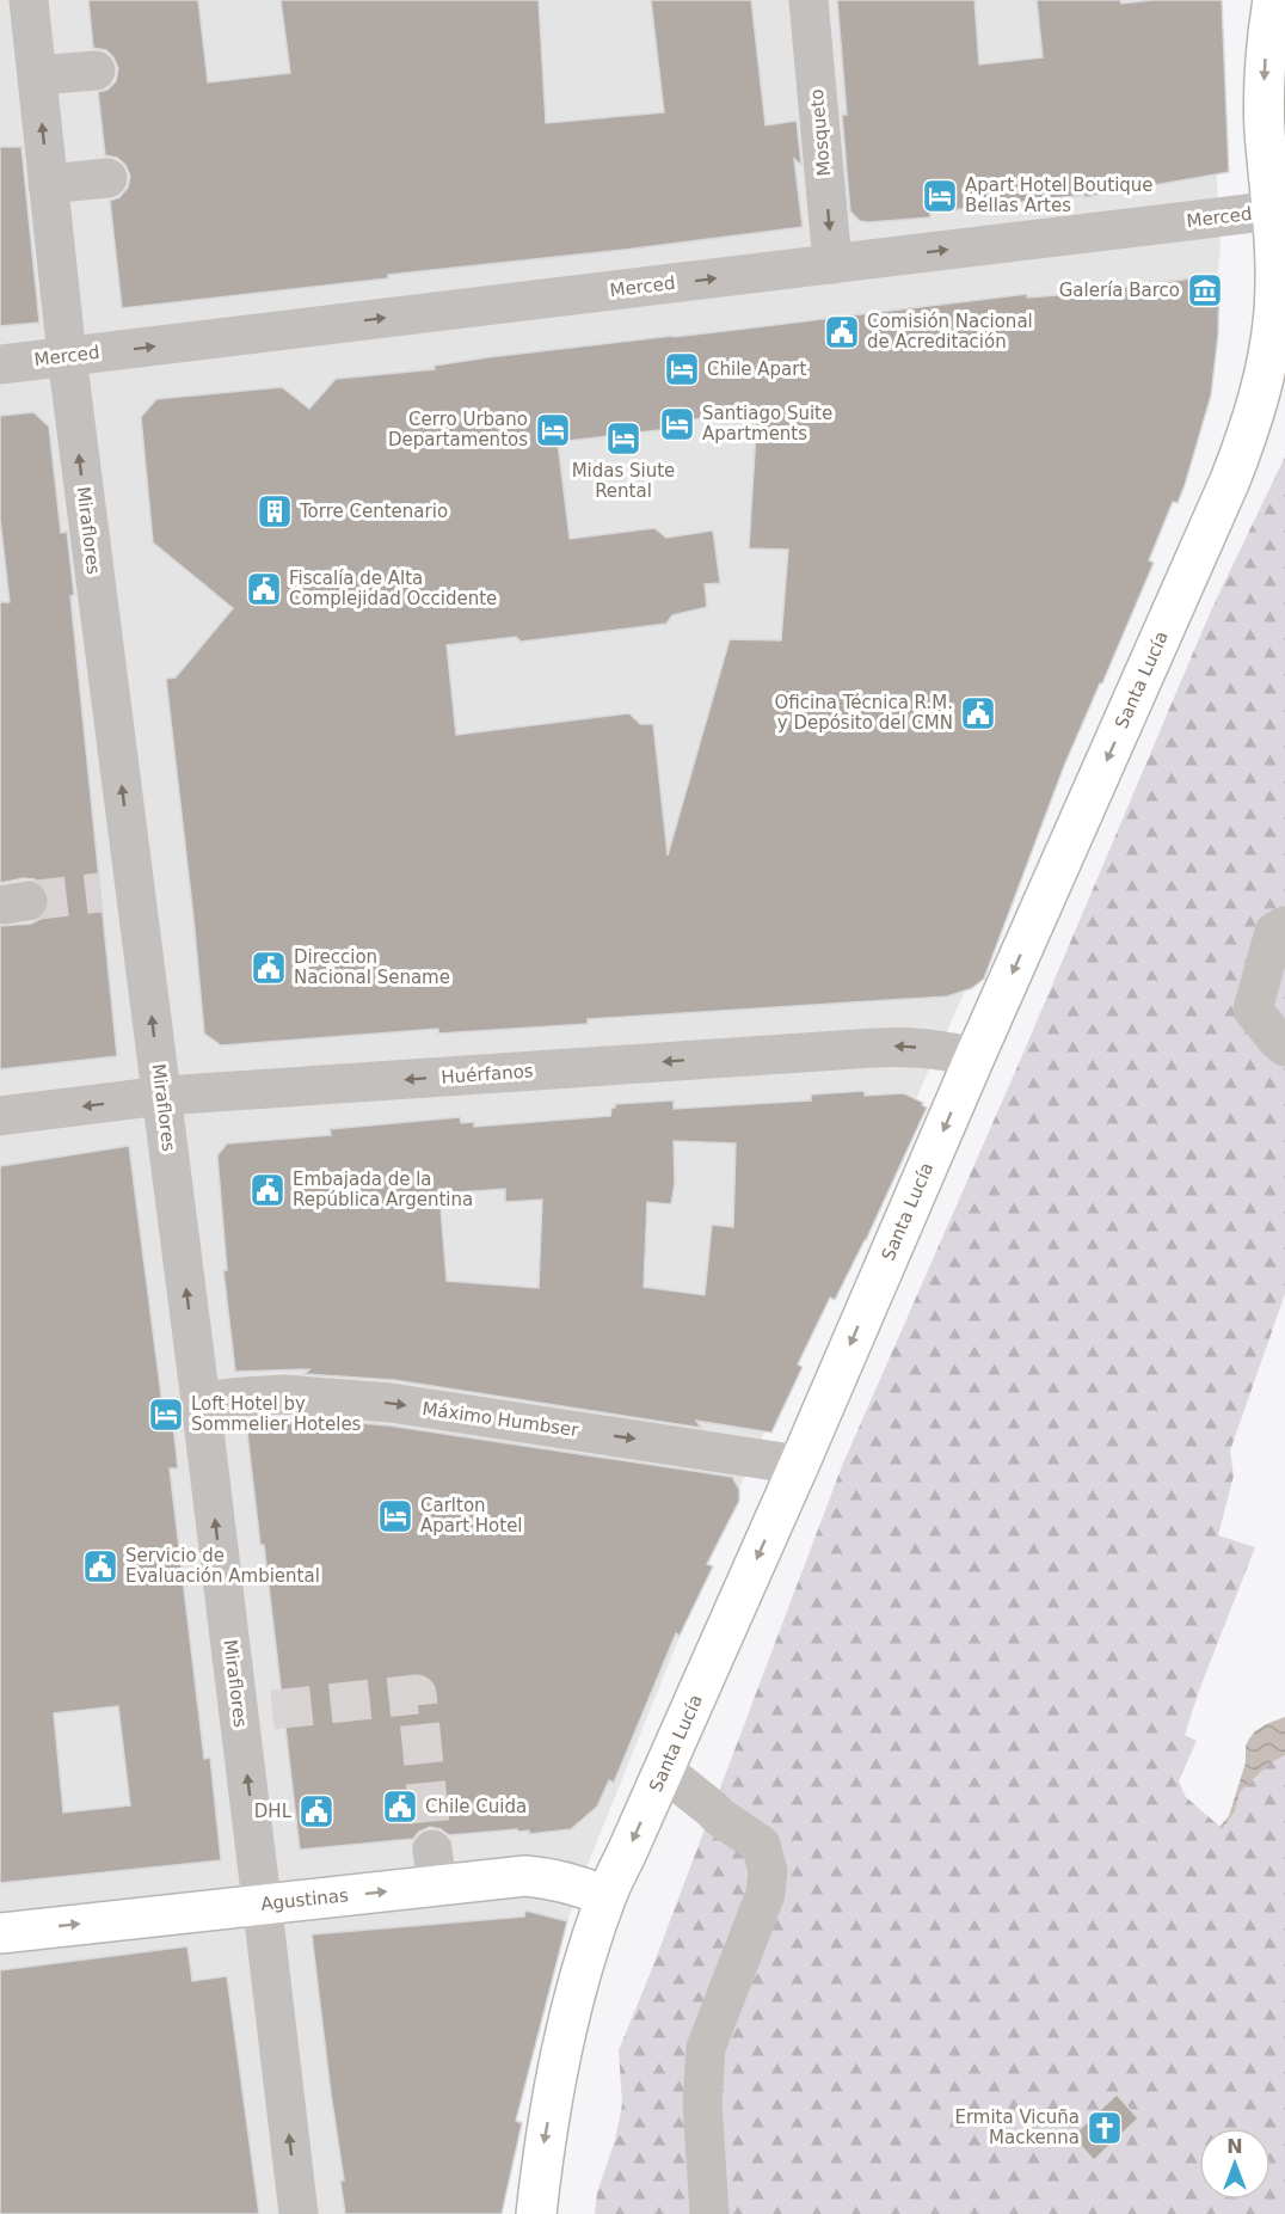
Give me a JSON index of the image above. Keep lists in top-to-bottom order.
{
  "streets": {
    "main road": ["Santa Lucía", "Agustinas"],
    "street": [
      "Mosqueto",
      "Merced",
      "Miraflores",
      "Huérfanos",
      "Máximo Humbser"
    ]
  },
  "crossings": [
    ["Mosqueto", "Merced"],
    ["Merced", "Miraflores"],
    ["Merced", "Santa Lucía"],
    ["Miraflores", "Huérfanos"],
    ["Miraflores", "Máximo Humbser"],
    ["Miraflores", "Agustinas"],
    ["Santa Lucía", "Huérfanos"],
    ["Santa Lucía", "Máximo Humbser"],
    ["Santa Lucía", "Agustinas"]
  ],
  "one_way": [
    "Mosqueto",
    "Merced",
    "Miraflores",
    "Santa Lucía",
    "Huérfanos",
    "Máximo Humbser",
    "Agustinas"
  ],
  "places": {
    "hotel": [
      "Apart Hotel Boutique Bellas Artes",
      "Chile Apart",
      "Santiago Suite Apartments",
      "Cerro Urbano Departamentos",
      "Midas Siute Rental",
      "Loft Hotel by Sommelier Hoteles",
      "Carlton Apart Hotel"
    ],
    "museum": ["Galería Barco"],
    "public building": [
      "Comisión Nacional de Acreditación",
      "Fiscalía de Alta Complejidad Occidente",
      "Oficina Técnica R.M. y Depósito del CMN",
      "Direccion Nacional Sename",
      "Embajada de la República Argentina",
      "Servicio de Evaluación Ambiental",
      "Chile Cuida",
      "DHL"
    ],
    "building": ["Torre Centenario"],
    "church": ["Ermita Vicuña Mackenna"]
  },
  "north": "top"
}
